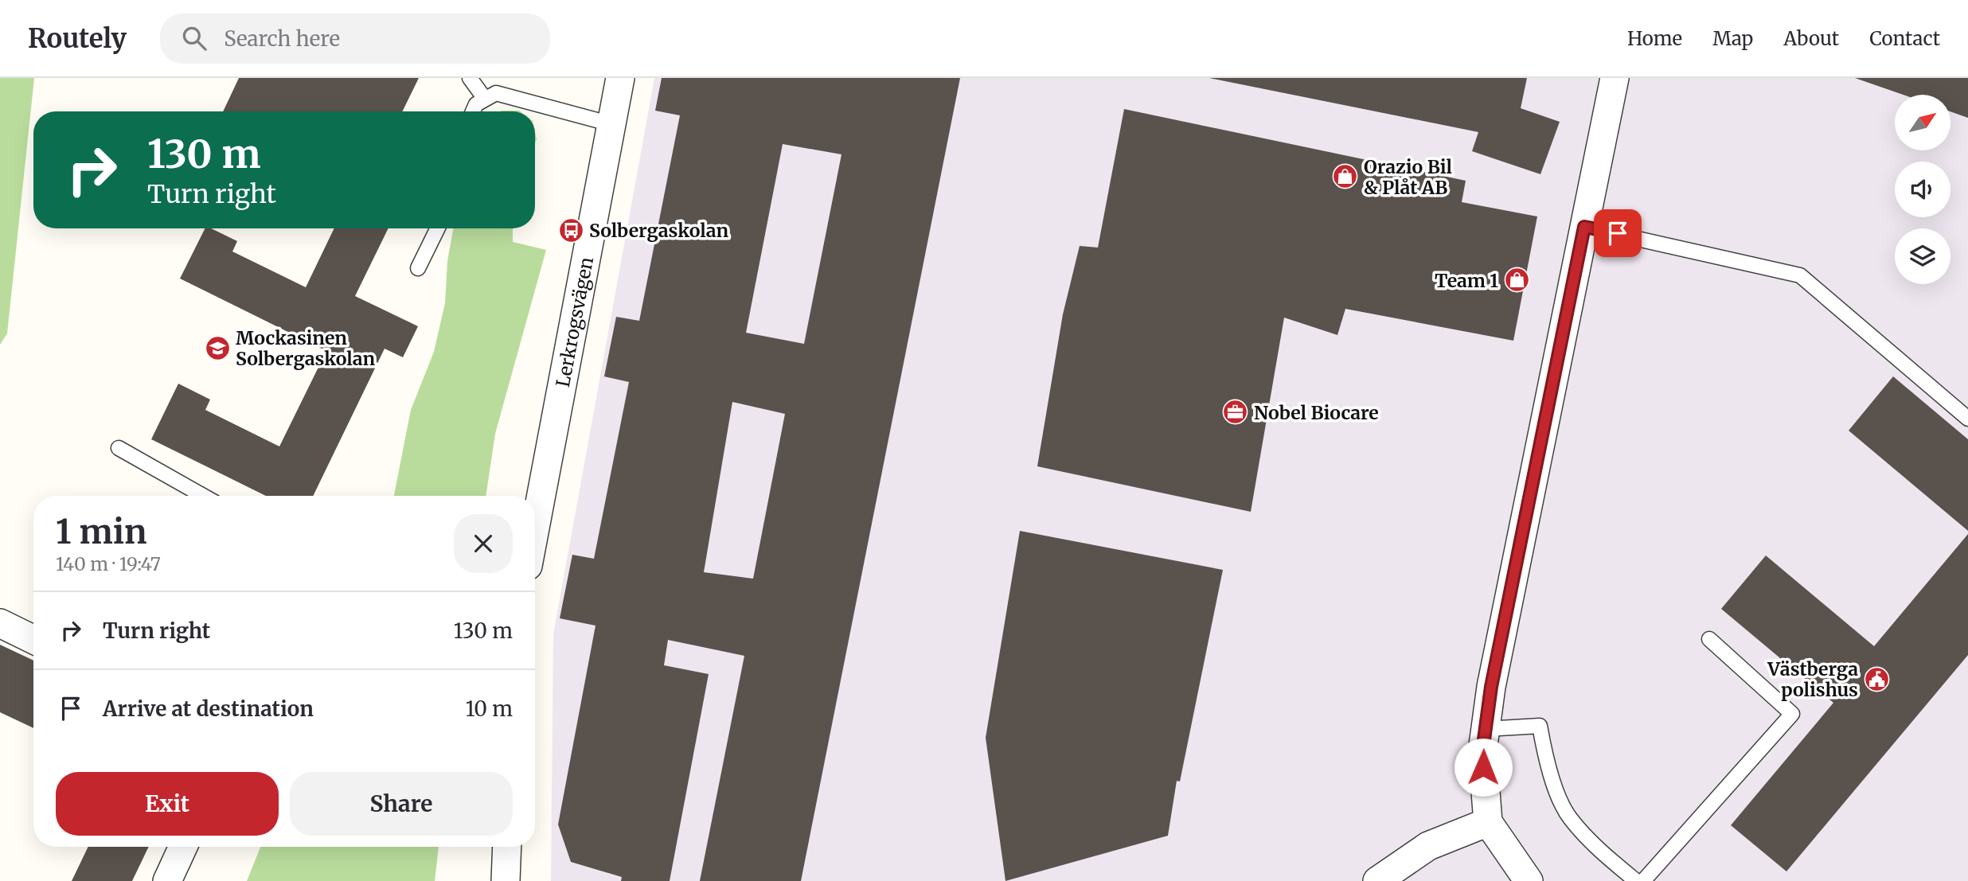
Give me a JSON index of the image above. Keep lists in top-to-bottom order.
{
  "streets": {
    "street": ["Lerkrogsvägen"]
  },
  "places": {
    "shop": ["Orazio Bil & Plåt AB", "Team 1"],
    "bus stop": ["Solbergaskolan"],
    "school or university": ["Mockasinen Solbergaskolan"],
    "office": ["Nobel Biocare"],
    "public building": ["Västberga polishus"]
  },
  "north": "top right",
  "page": {
    "header": "Routely",
    "search": "Search here",
    "nav": [
      "Home",
      "Map",
      "About",
      "Contact"
    ],
    "turn": ["130 m", "Turn right"],
    "heading": ["1 min", "140 m · 19:47"],
    "list": [
      {
        "name": "Turn right",
        "value": "130 m"
      },
      {
        "name": "Arrive at destination",
        "value": "10 m"
      }
    ],
    "buttons": ["Exit", "Share"]
  }
}
